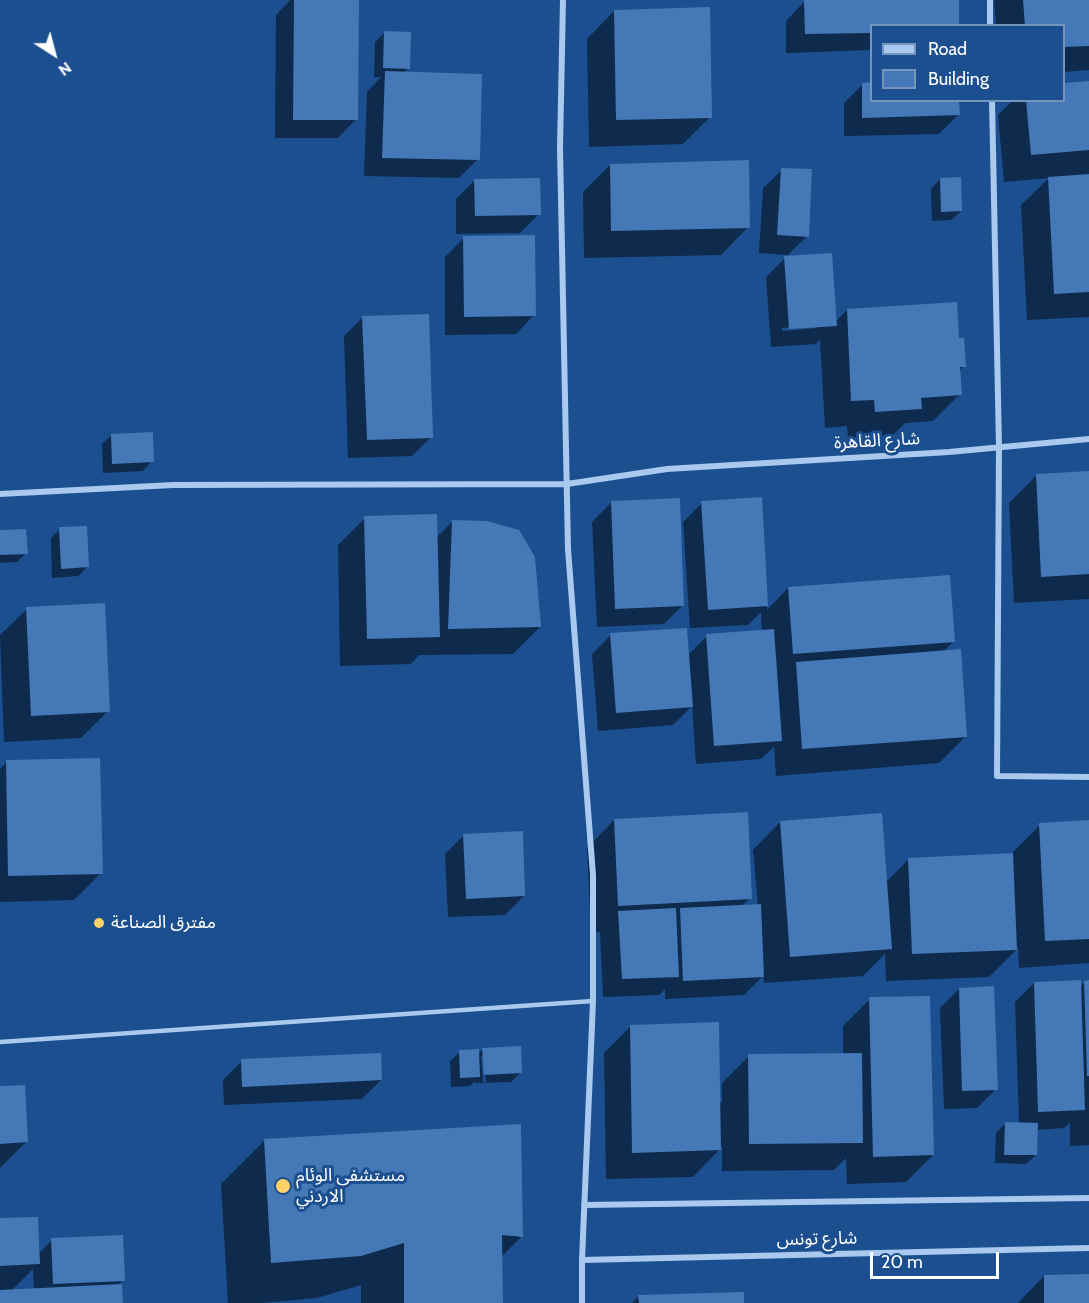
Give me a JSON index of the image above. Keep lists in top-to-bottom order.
{
  "streets": {
    "street": ["شارع القاهرة", "شارع تونس"]
  },
  "places": ["مفترق الصناعة", "مستشفى الوئام الاردني"],
  "legend": ["Road", "Building"],
  "scale_bar": "20 m",
  "north": "bottom right"
}
